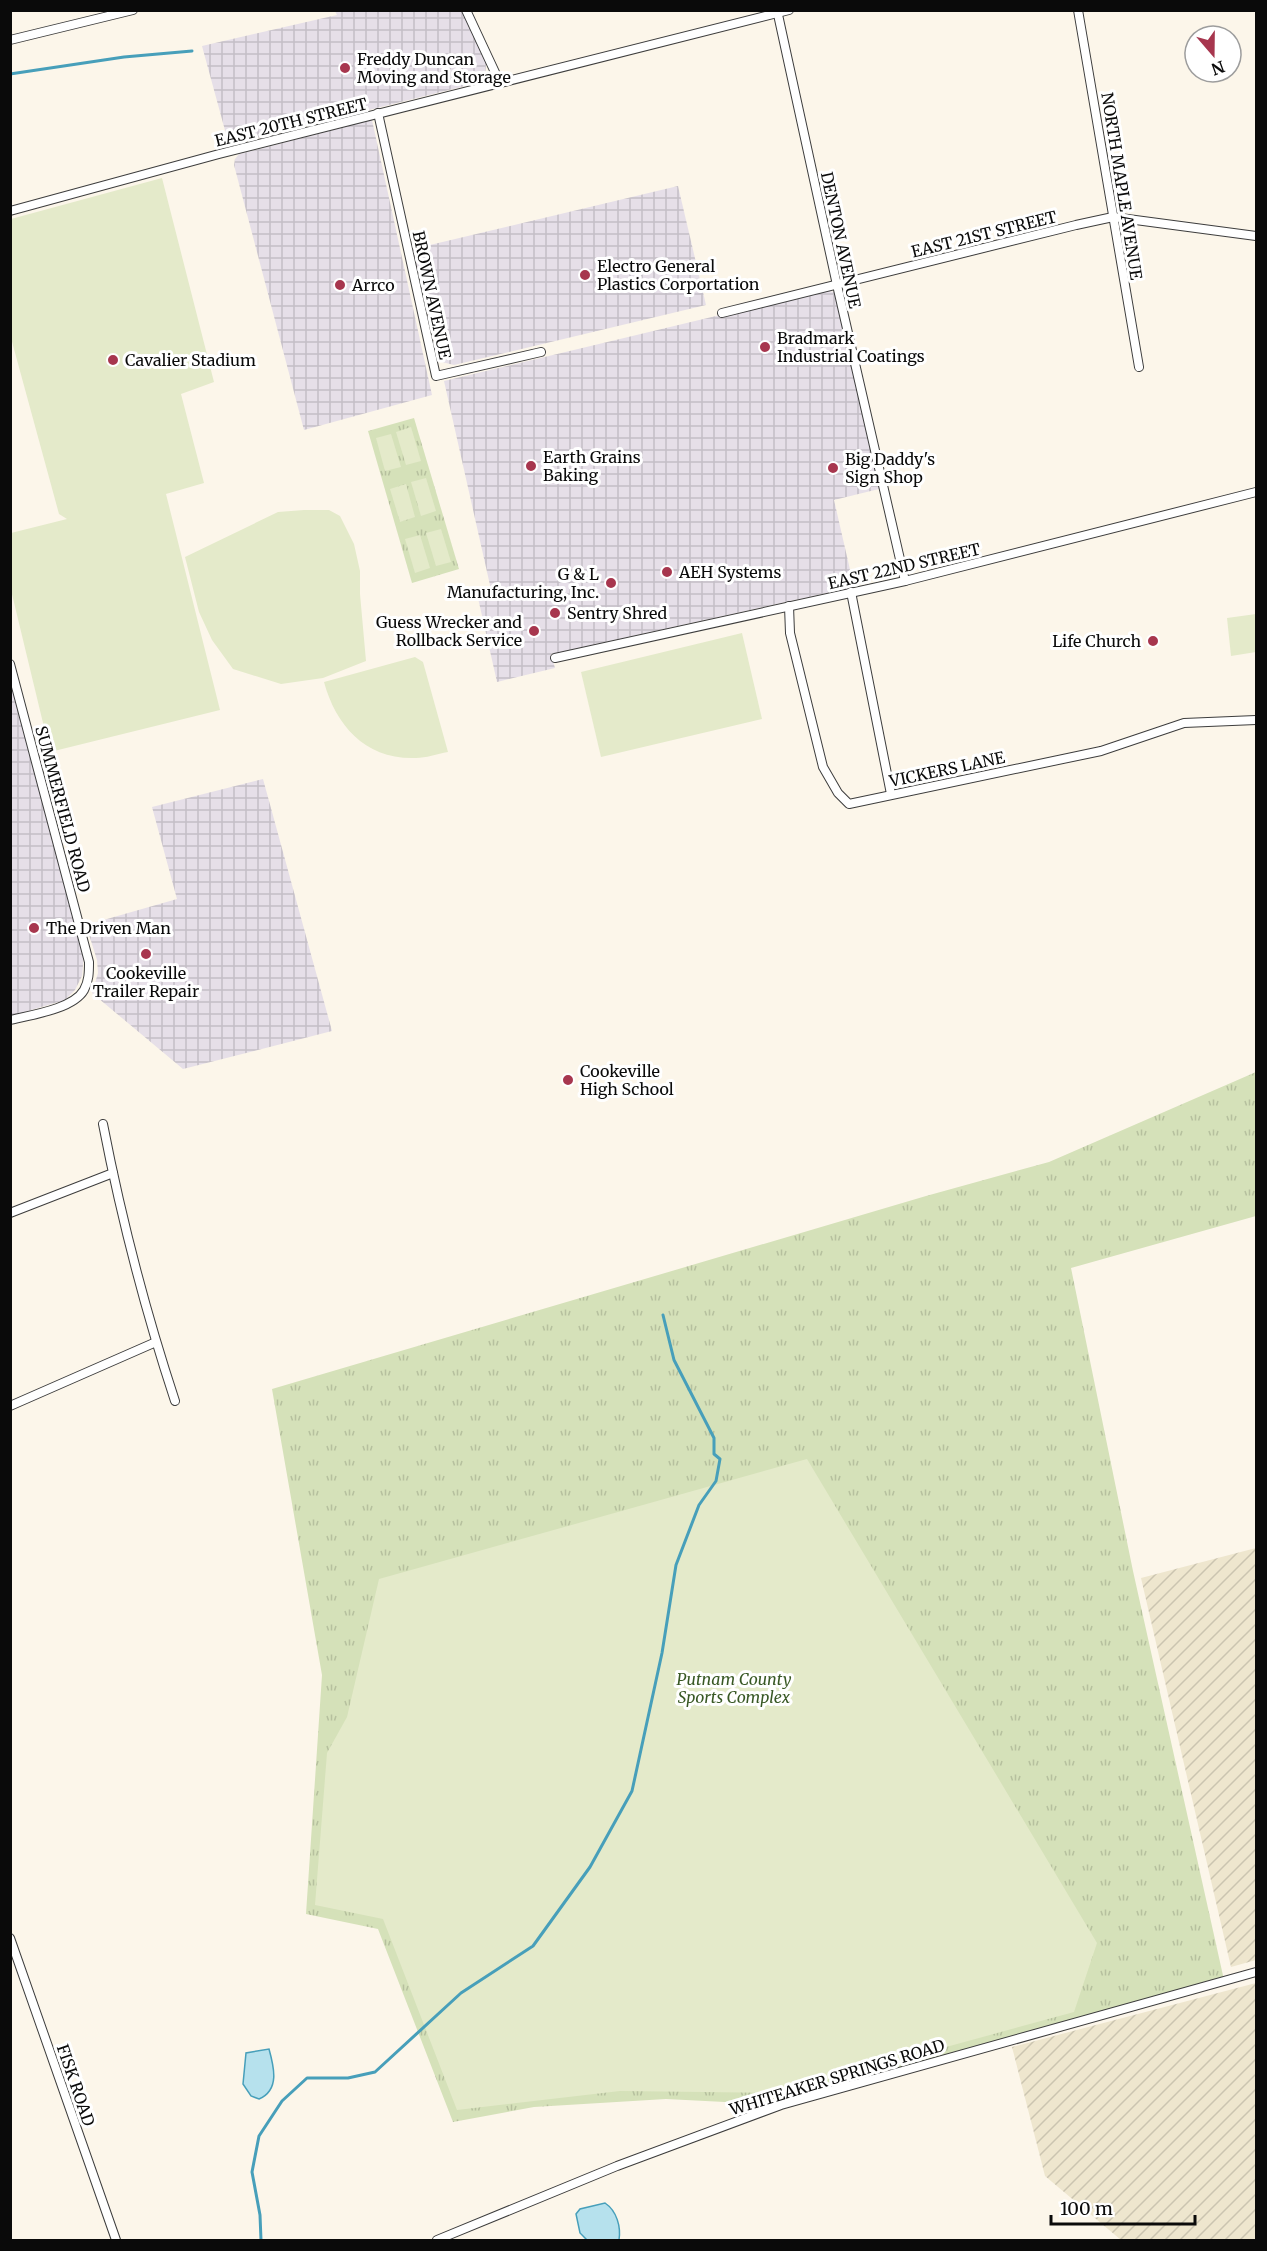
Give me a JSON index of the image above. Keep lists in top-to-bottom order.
{
  "streets": {
    "street": [
      "EAST 20TH STREET",
      "NORTH MAPLE AVENUE",
      "EAST 21ST STREET",
      "DENTON AVENUE",
      "BROWN AVENUE",
      "EAST 22ND STREET",
      "VICKERS LANE",
      "SUMMERFIELD ROAD",
      "WHITEAKER SPRINGS ROAD",
      "FISK ROAD"
    ]
  },
  "crossings": [
    ["EAST 20TH STREET", "DENTON AVENUE"],
    ["EAST 20TH STREET", "BROWN AVENUE"],
    ["NORTH MAPLE AVENUE", "EAST 21ST STREET"],
    ["EAST 21ST STREET", "DENTON AVENUE"],
    ["DENTON AVENUE", "EAST 22ND STREET"],
    ["EAST 22ND STREET", "VICKERS LANE"]
  ],
  "parks": ["Putnam County Sports Complex"],
  "places": [
    "Freddy Duncan Moving and Storage",
    "Electro General Plastics Corportation",
    "Arrco",
    "Bradmark Industrial Coatings",
    "Cavalier Stadium",
    "Earth Grains Baking",
    "Big Daddy's Sign Shop",
    "AEH Systems",
    "G & L Manufacturing, Inc.",
    "Sentry Shred",
    "Guess Wrecker and Rollback Service",
    "Life Church",
    "The Driven Man",
    "Cookeville Trailer Repair",
    "Cookeville High School"
  ],
  "scale_bar": "100 m",
  "north": "bottom"
}
